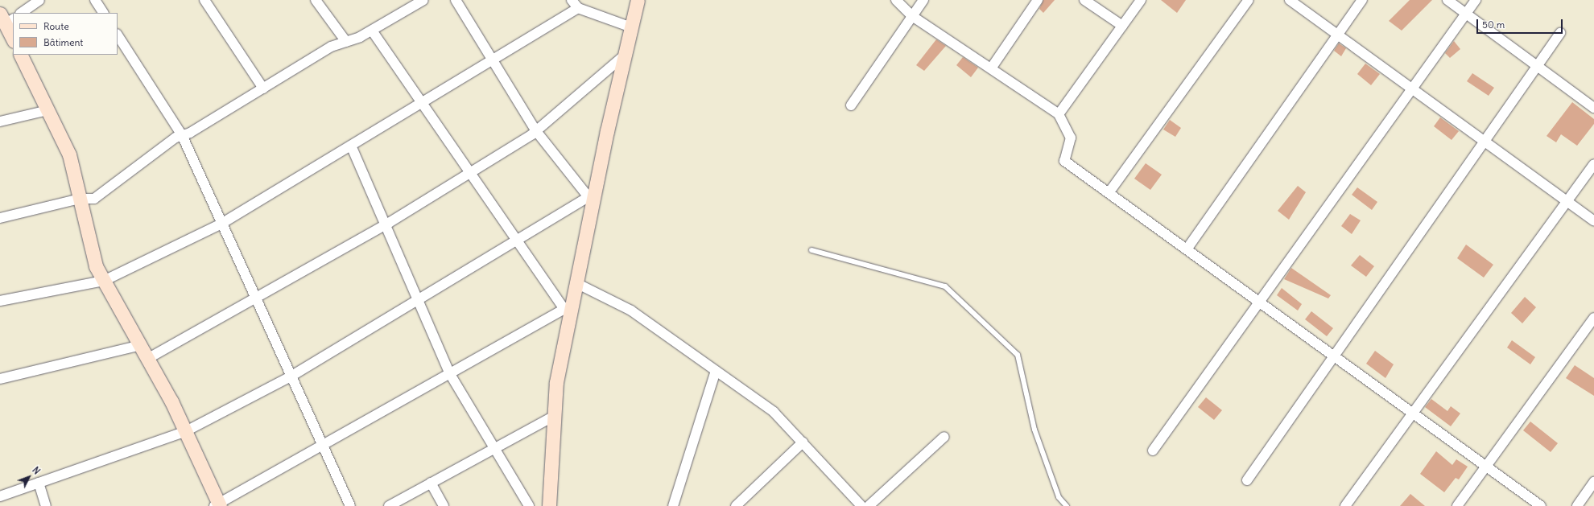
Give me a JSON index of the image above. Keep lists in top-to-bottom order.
{
  "legend": ["Route", "Bâtiment"],
  "scale_bar": "50 m",
  "north": "top right"
}
